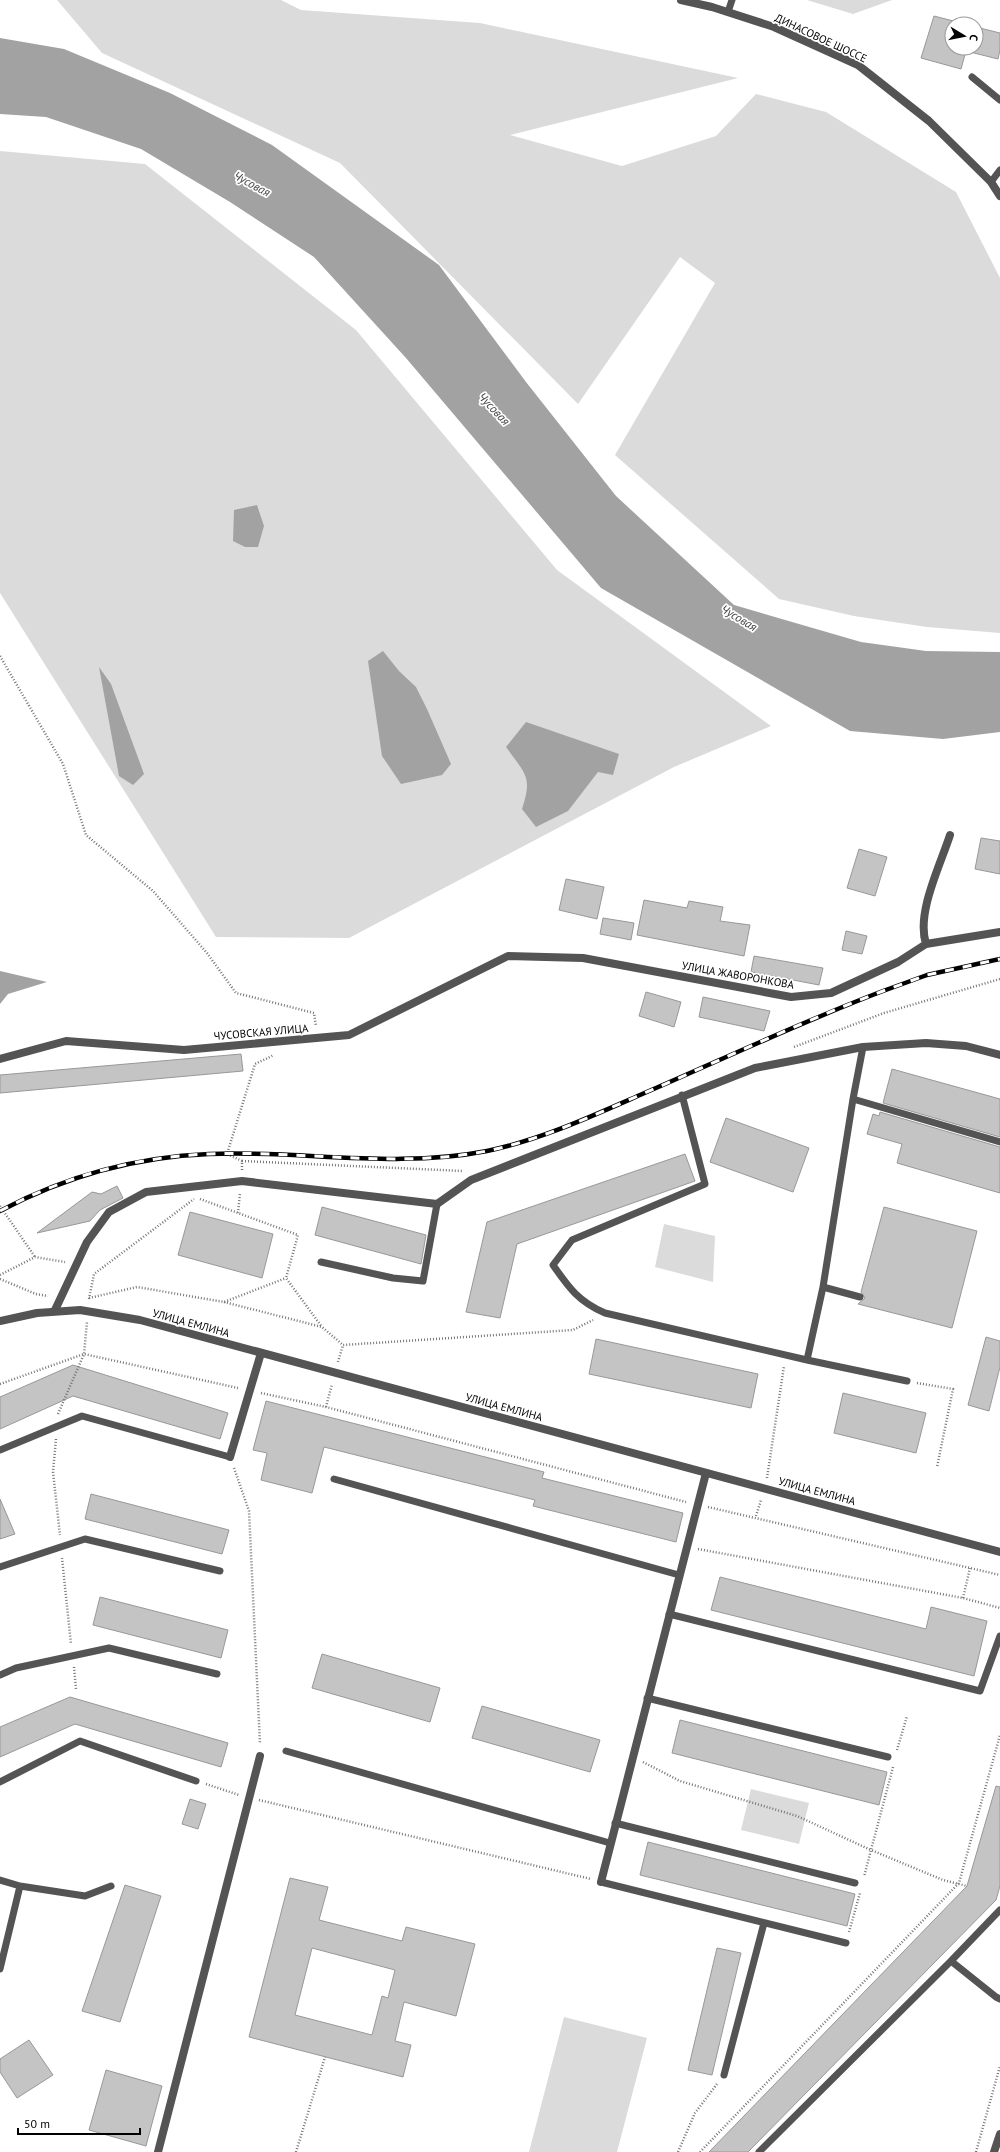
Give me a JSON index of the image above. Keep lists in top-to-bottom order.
{
  "streets": {
    "street": [
      "ДИНАСОВОЕ ШОССЕ",
      "УЛИЦА ЖАВОРОНКОВА",
      "ЧУСОВСКАЯ УЛИЦА",
      "УЛИЦА ЕМЛИНА"
    ]
  },
  "crossings": [
    ["УЛИЦА ЖАВОРОНКОВА", "ЧУСОВСКАЯ УЛИЦА"]
  ],
  "water": ["Чусовая"],
  "scale_bar": "50 m",
  "north": "right"
}
